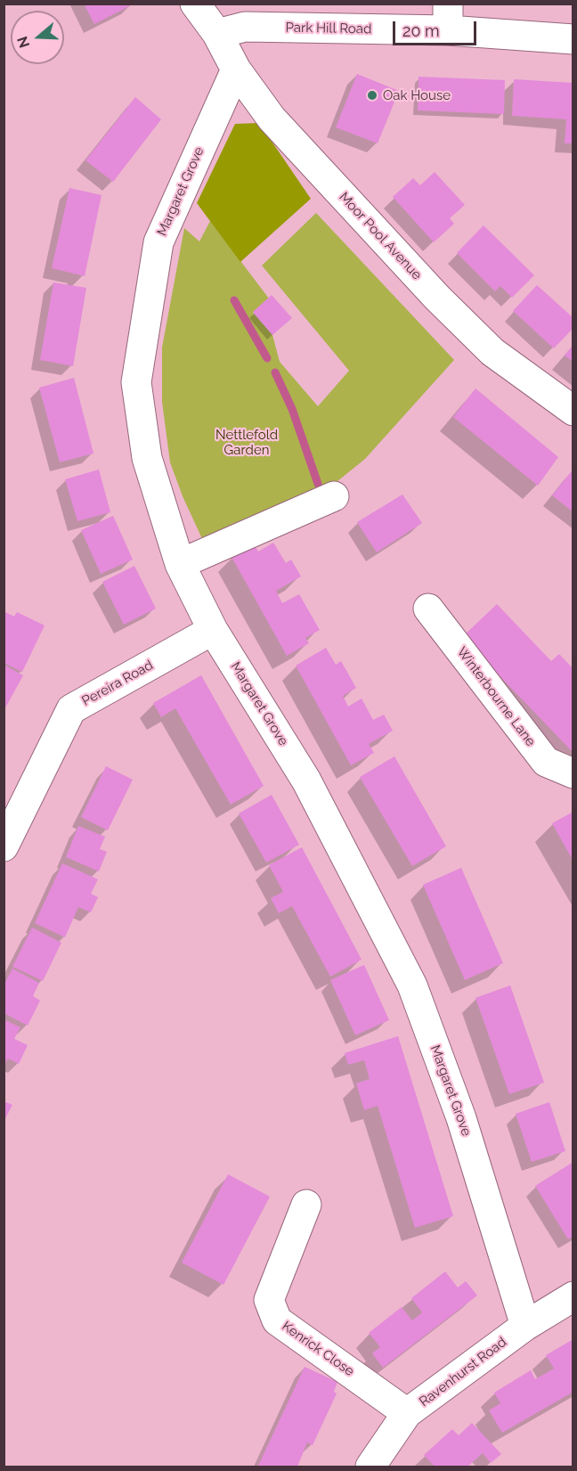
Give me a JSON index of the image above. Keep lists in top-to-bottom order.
{
  "streets": {
    "street": [
      "Park Hill Road",
      "Margaret Grove",
      "Moor Pool Avenue",
      "Pereira Road",
      "Winterbourne Lane",
      "Kenrick Close",
      "Ravenhurst Road"
    ]
  },
  "crossings": [
    ["Park Hill Road", "Moor Pool Avenue"],
    ["Margaret Grove", "Moor Pool Avenue"],
    ["Margaret Grove", "Pereira Road"],
    ["Margaret Grove", "Ravenhurst Road"],
    ["Kenrick Close", "Ravenhurst Road"]
  ],
  "parks": ["Nettlefold Garden"],
  "places": ["Oak House"],
  "scale_bar": "20 m",
  "north": "left"
}
